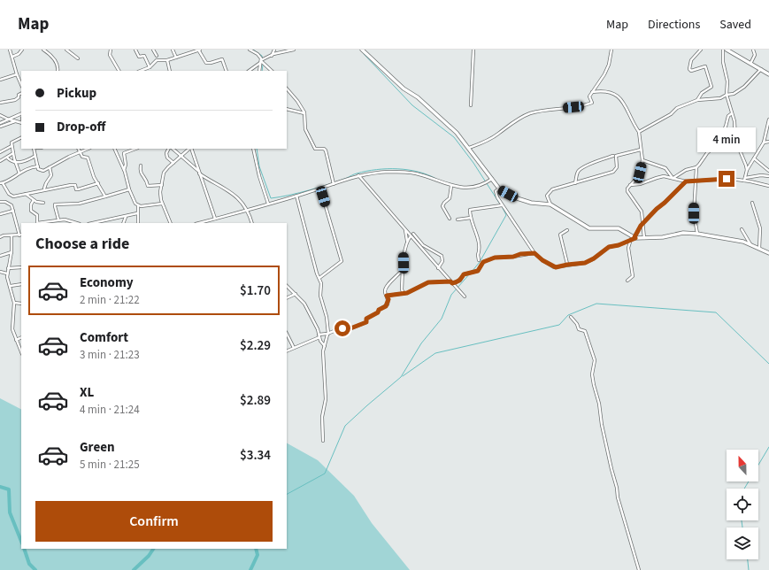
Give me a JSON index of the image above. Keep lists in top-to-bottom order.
{
  "north": "top",
  "page": {
    "header": "Map",
    "nav": ["Map", "Directions", "Saved"],
    "banner": ["Pickup", "Drop-off"],
    "bubble": "4 min",
    "heading": "Choose a ride",
    "list": [
      {
        "name": "Economy",
        "note": "2 min · 21:22",
        "value": "$1.70"
      },
      {
        "name": "Comfort",
        "note": "3 min · 21:23",
        "value": "$2.29"
      },
      {
        "name": "XL",
        "note": "4 min · 21:24",
        "value": "$2.89"
      },
      {
        "name": "Green",
        "note": "5 min · 21:25",
        "value": "$3.34"
      }
    ],
    "buttons": "Confirm"
  }
}
